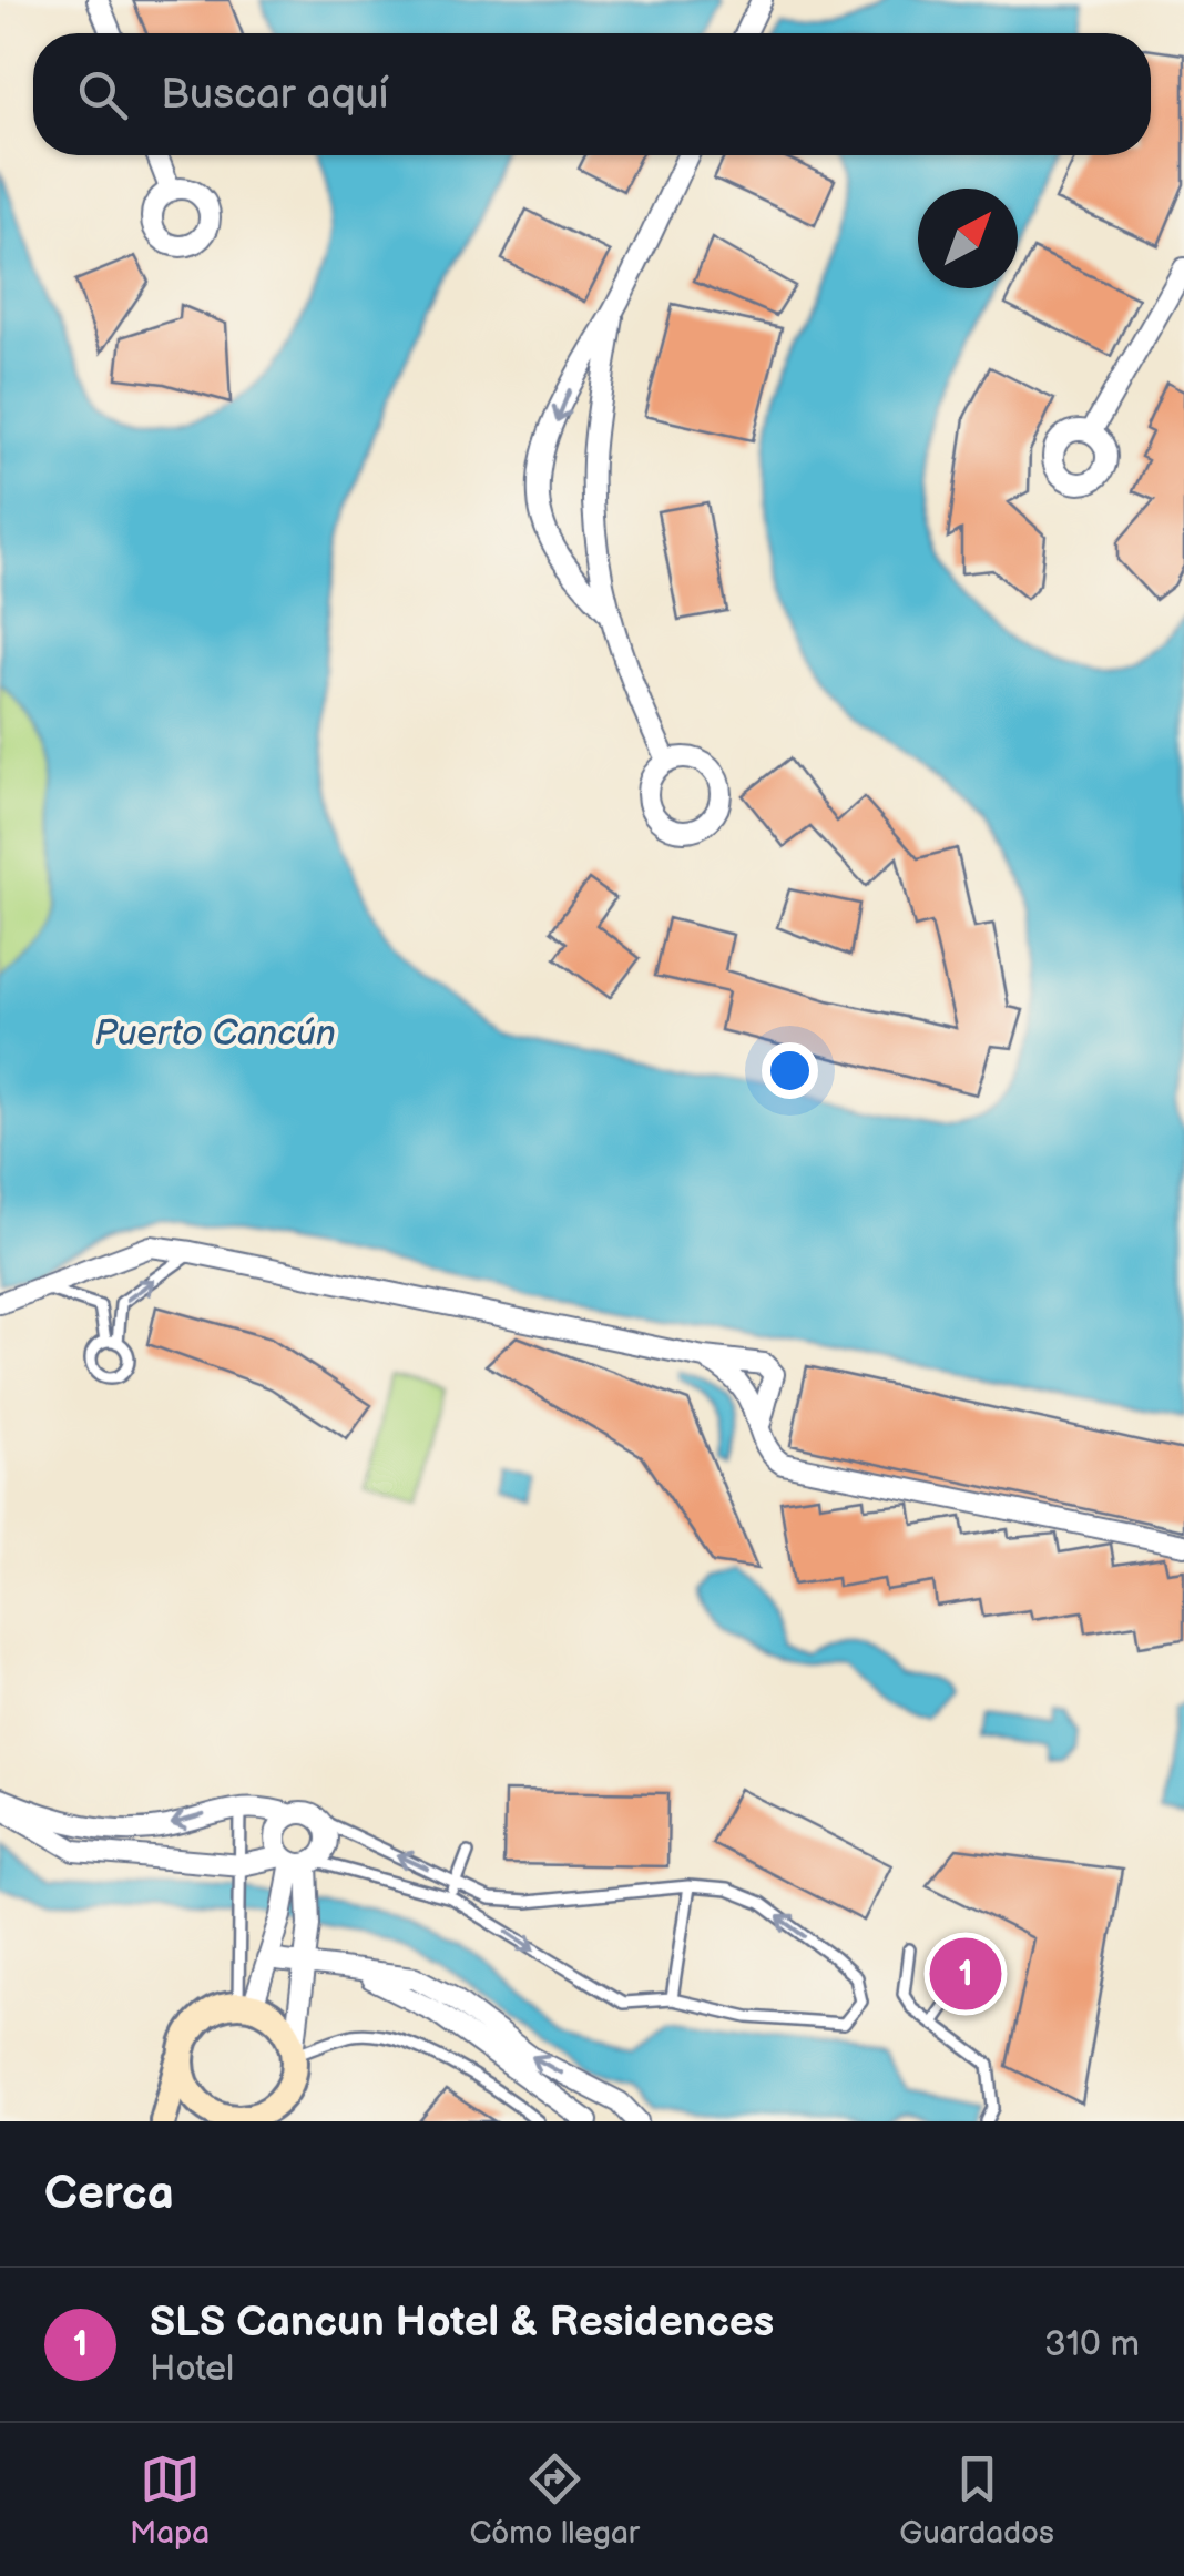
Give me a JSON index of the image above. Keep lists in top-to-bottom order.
{
  "water": ["Puerto Cancún"],
  "north": "top right",
  "page": {
    "search": "Buscar aquí",
    "pins": "1",
    "heading": "Cerca",
    "list": [
      {
        "mark": "1",
        "name": "SLS Cancun Hotel & Residences",
        "note": "Hotel",
        "value": "310 m"
      }
    ],
    "nav": ["Mapa", "Cómo llegar", "Guardados"]
  }
}
